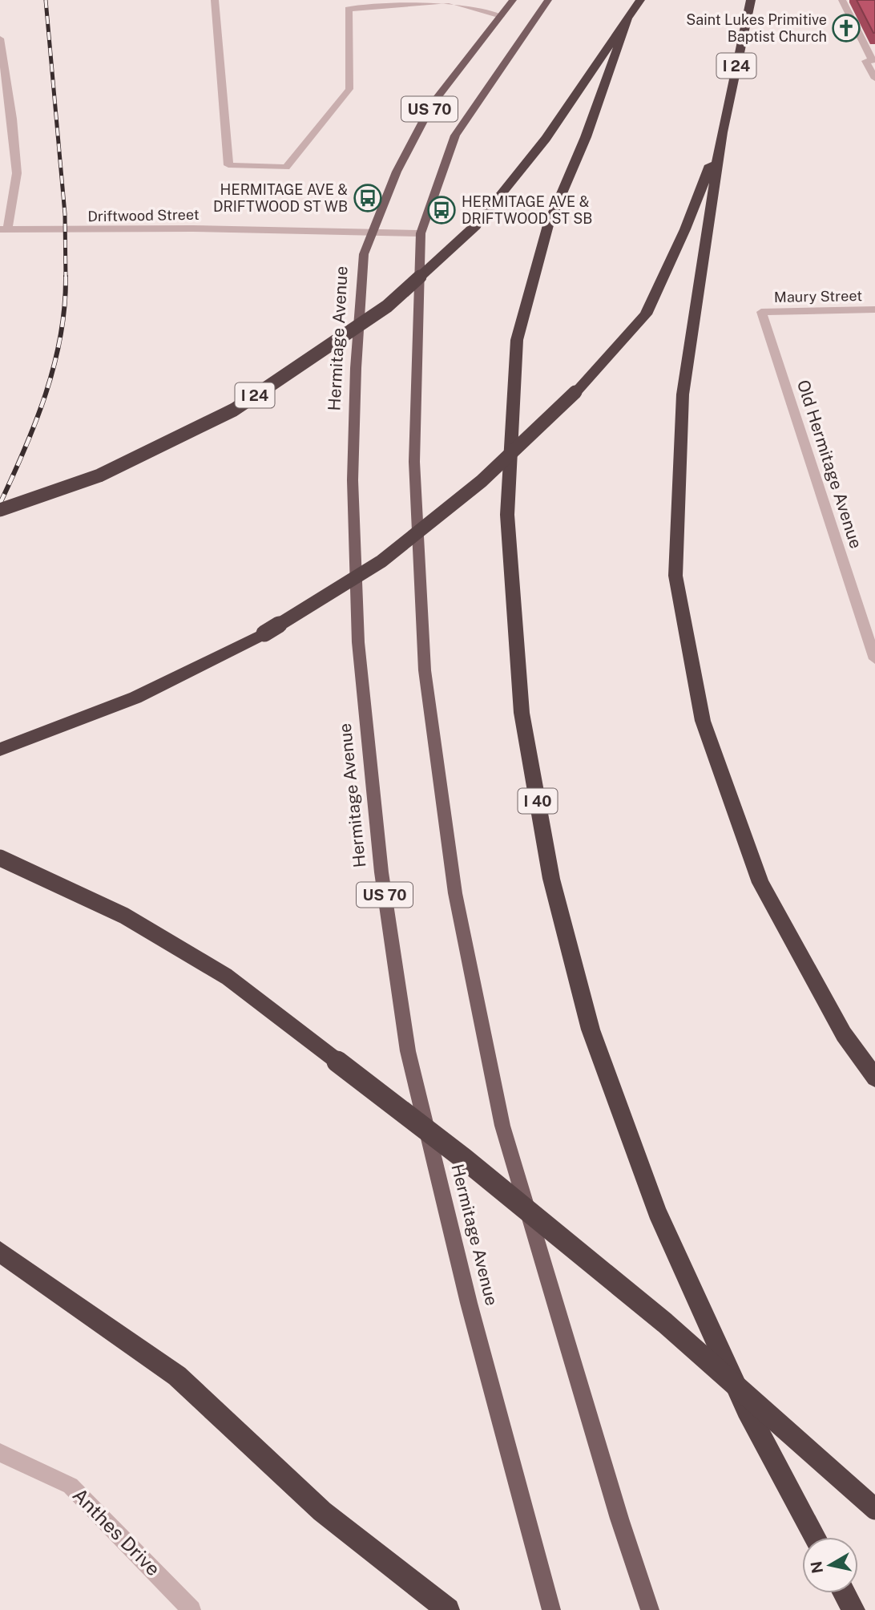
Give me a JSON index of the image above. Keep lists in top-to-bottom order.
{
  "streets": {
    "highway": ["I 24", "I 40"],
    "main road": ["US 70", "Hermitage Avenue"],
    "street": [
      "Driftwood Street",
      "Maury Street",
      "Old Hermitage Avenue",
      "Anthes Drive"
    ]
  },
  "crossings": [
    ["I 24", "I 40"],
    ["US 70", "Driftwood Street"],
    ["Driftwood Street", "Hermitage Avenue"],
    ["Maury Street", "Old Hermitage Avenue"]
  ],
  "places": {
    "church": ["Saint Lukes Primitive Baptist Church"],
    "bus stop": ["HERMITAGE AVE & DRIFTWOOD ST WB", "HERMITAGE AVE & DRIFTWOOD ST SB"]
  },
  "north": "left"
}
